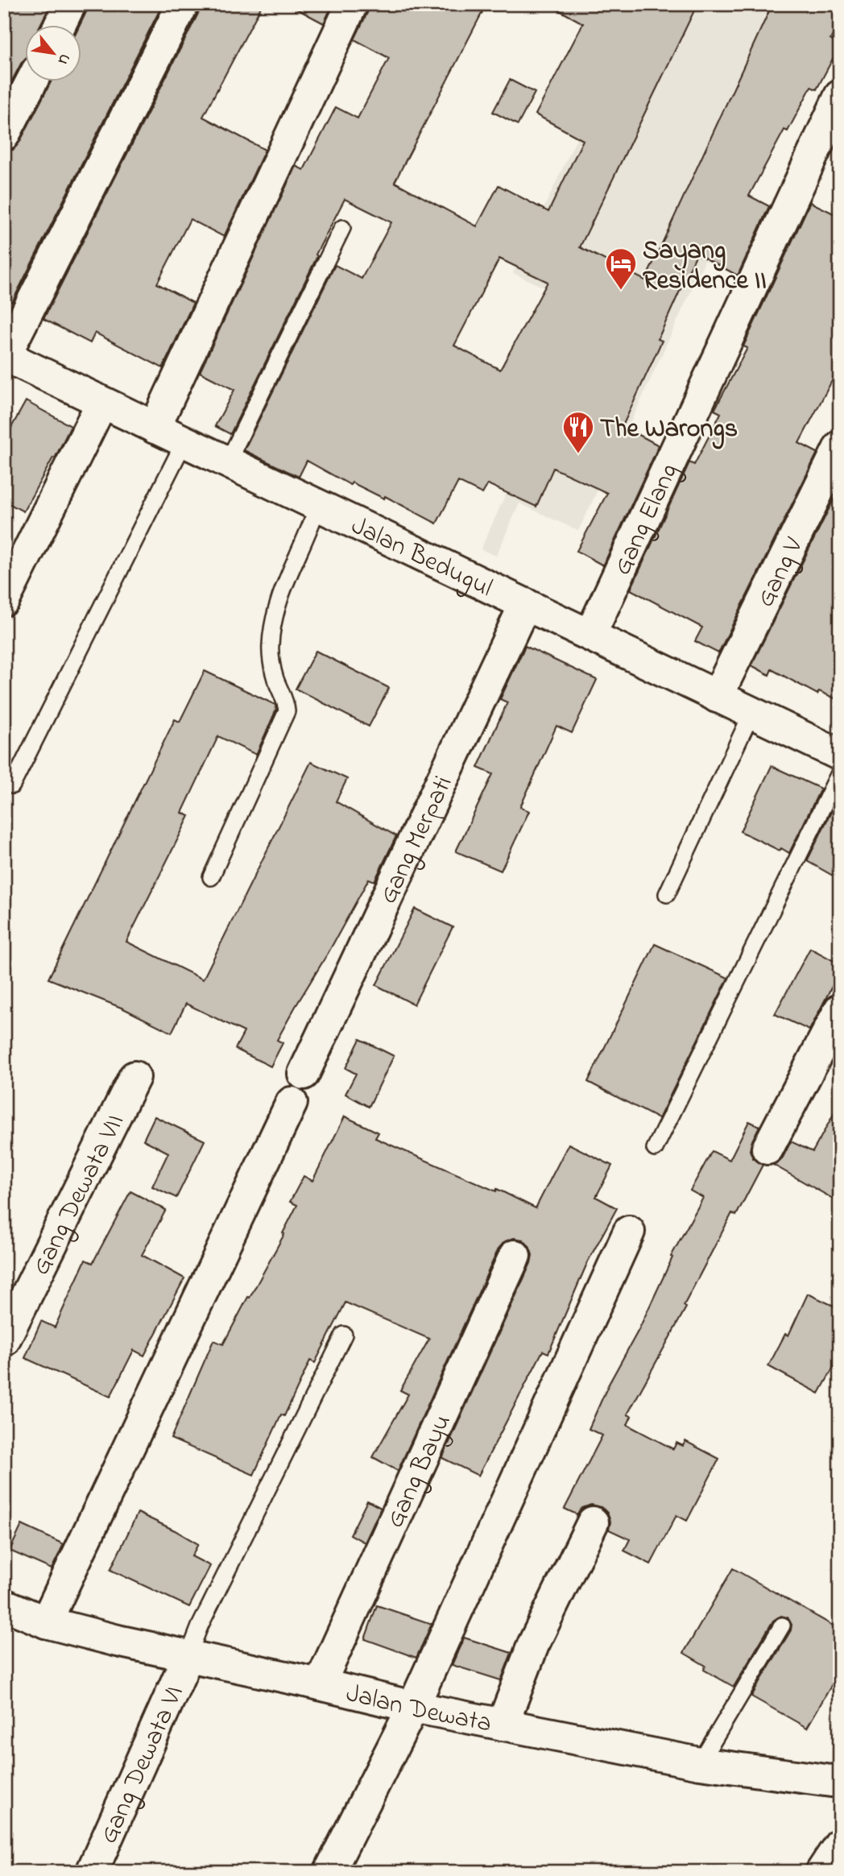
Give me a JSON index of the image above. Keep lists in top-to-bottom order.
{
  "streets": {
    "street": [
      "Gang Elang",
      "Jalan Bedugul",
      "Gang V",
      "Gang Merpati",
      "Gang Dewata VII",
      "Gang Bayu",
      "Jalan Dewata",
      "Gang Dewata VI"
    ]
  },
  "crossings": [
    ["Gang Elang", "Jalan Bedugul"],
    ["Jalan Bedugul", "Gang V"],
    ["Jalan Bedugul", "Gang Merpati"],
    ["Gang Bayu", "Jalan Dewata"],
    ["Jalan Dewata", "Gang Dewata VI"]
  ],
  "places": {
    "hotel": ["Sayang Residence II"],
    "restaurant": ["The Warongs"]
  },
  "north": "bottom right"
}
